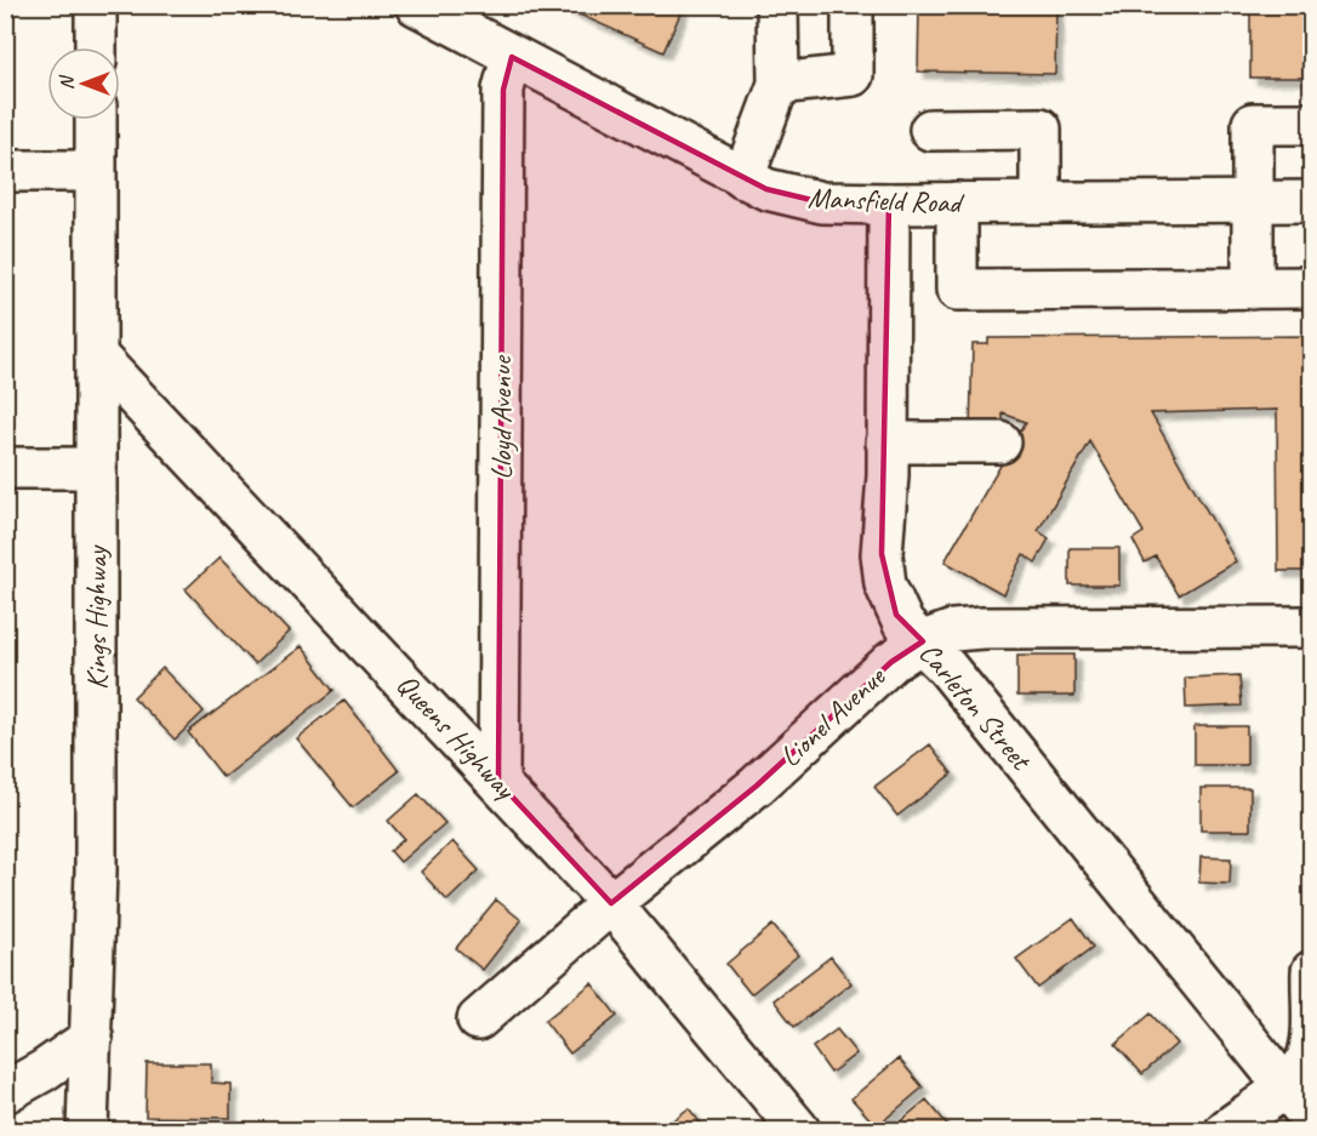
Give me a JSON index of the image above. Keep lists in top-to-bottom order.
{
  "streets": {
    "street": [
      "Mansfield Road",
      "Lloyd Avenue",
      "Kings Highway",
      "Carleton Street",
      "Lionel Avenue",
      "Queens Highway"
    ]
  },
  "crossings": [
    ["Mansfield Road", "Lloyd Avenue"],
    ["Mansfield Road", "Carleton Street"],
    ["Lloyd Avenue", "Queens Highway"],
    ["Kings Highway", "Queens Highway"],
    ["Carleton Street", "Lionel Avenue"],
    ["Lionel Avenue", "Queens Highway"]
  ],
  "north": "left"
}
